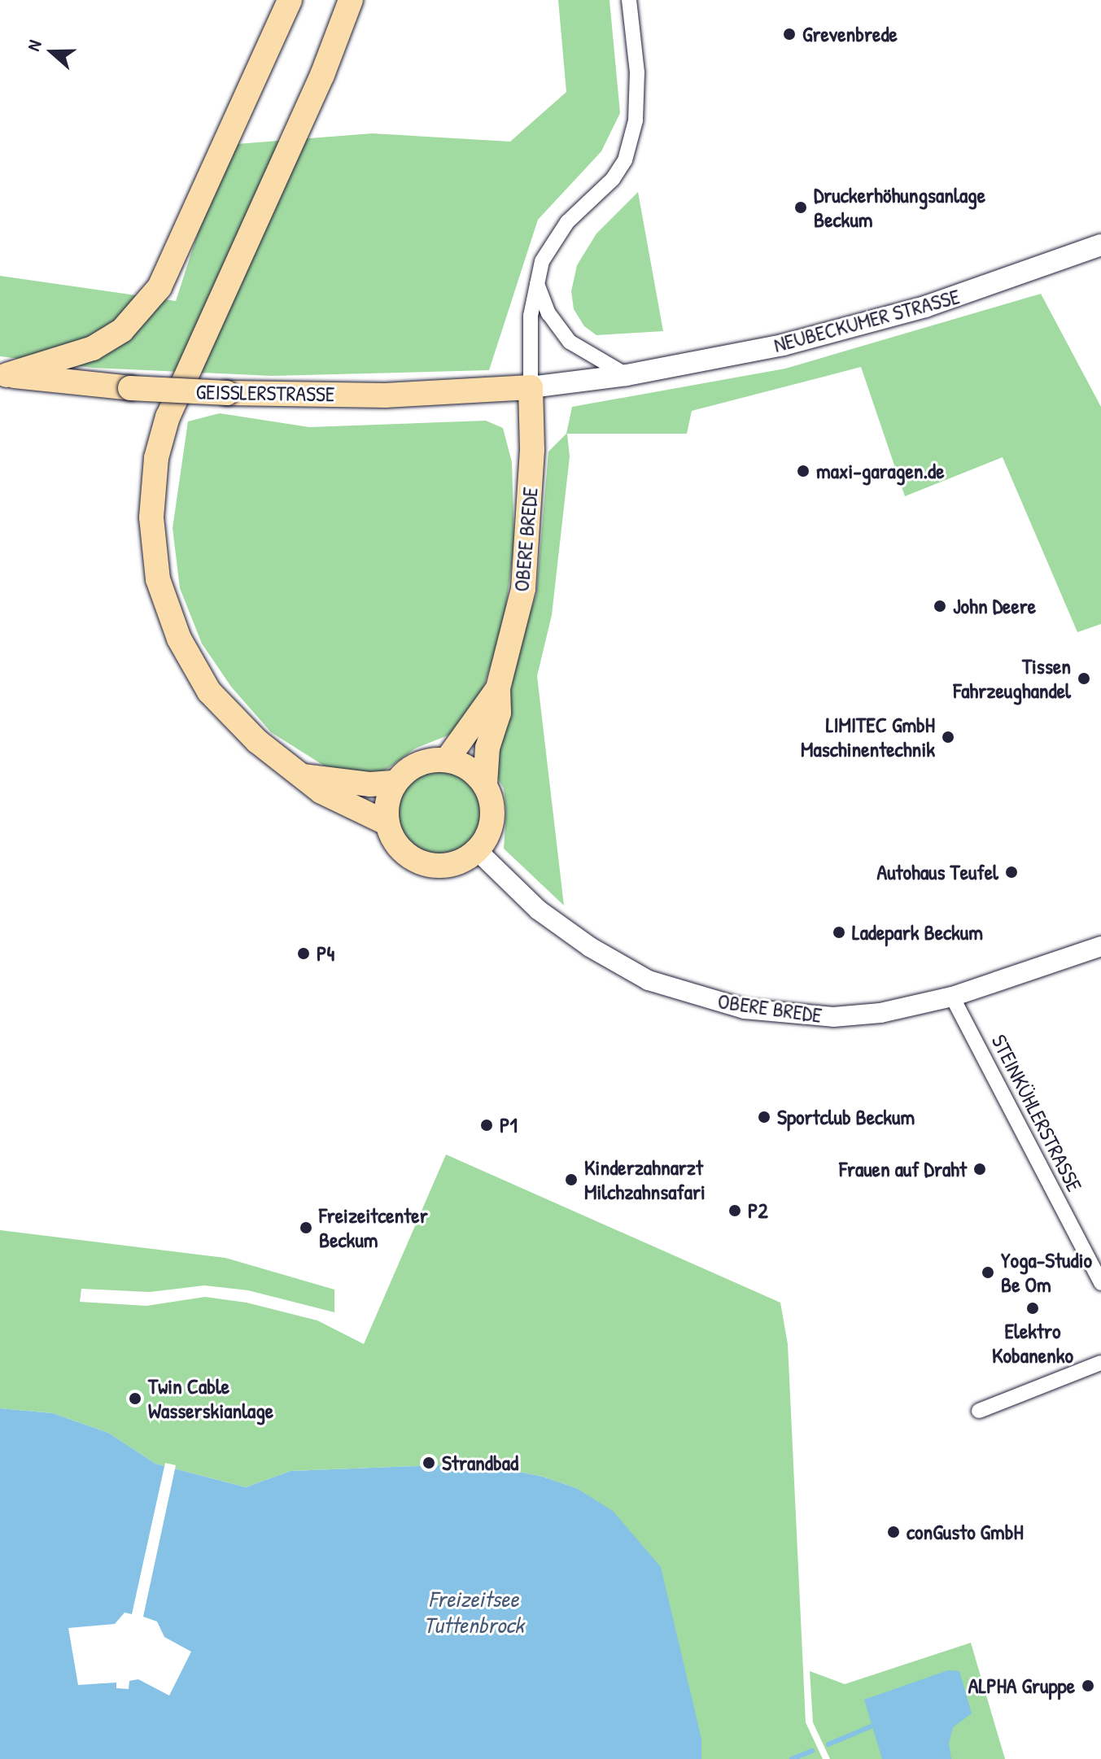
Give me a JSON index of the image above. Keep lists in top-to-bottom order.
{
  "streets": {
    "main road": ["NEUBECKUMER STRASSE", "GEISSLERSTRASSE", "OBERE BREDE"],
    "street": ["STEINKÜHLERSTRASSE"]
  },
  "crossings": [
    ["NEUBECKUMER STRASSE", "GEISSLERSTRASSE"],
    ["NEUBECKUMER STRASSE", "OBERE BREDE"],
    ["GEISSLERSTRASSE", "OBERE BREDE"],
    ["OBERE BREDE", "STEINKÜHLERSTRASSE"]
  ],
  "water": ["Freizeitsee Tuttenbrock"],
  "places": [
    "Grevenbrede",
    "Druckerhöhungsanlage Beckum",
    "maxi-garagen.de",
    "John Deere",
    "Tissen Fahrzeughandel",
    "LIMITEC GmbH Maschinentechnik",
    "Autohaus Teufel",
    "Ladepark Beckum",
    "P4",
    "Sportclub Beckum",
    "P1",
    "Frauen auf Draht",
    "Kinderzahnarzt Milchzahnsafari",
    "P2",
    "Freizeitcenter Beckum",
    "Yoga-Studio Be Om",
    "Elektro Kobanenko",
    "Twin Cable Wasserskianlage",
    "Strandbad",
    "conGusto GmbH",
    "ALPHA Gruppe"
  ],
  "north": "left"
}
